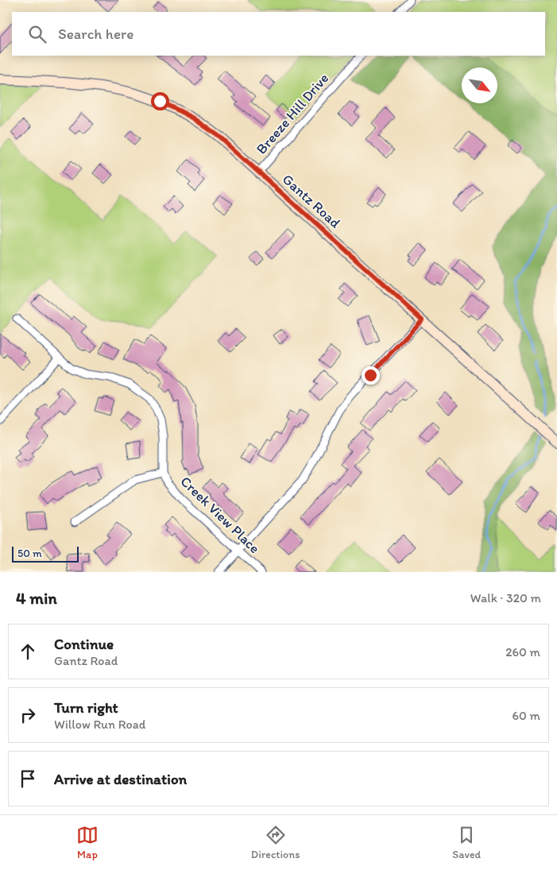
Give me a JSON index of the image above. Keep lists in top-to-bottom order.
{
  "streets": {
    "main road": ["Gantz Road"],
    "street": ["Breeze Hill Drive", "Creek View Place"]
  },
  "crossings": [
    ["Breeze Hill Drive", "Gantz Road"]
  ],
  "scale_bar": "50 m",
  "north": "bottom right",
  "page": {
    "search": "Search here",
    "scale": "50 m",
    "heading": ["4 min", "Walk · 320 m"],
    "list": [
      ["Continue", "Gantz Road", "260 m"],
      ["Turn right", "Willow Run Road", "60 m"],
      "Arrive at destination"
    ],
    "nav": ["Map", "Directions", "Saved"]
  }
}
